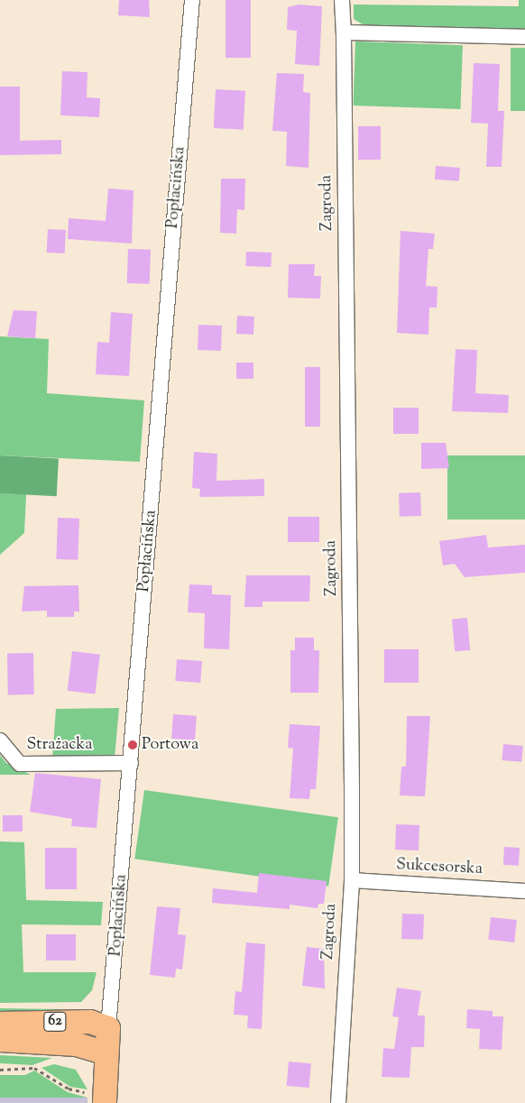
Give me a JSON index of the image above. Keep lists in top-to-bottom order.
{
  "streets": {
    "main road": ["Popłacińska", "62"],
    "street": ["Zagroda", "Strażacka", "Sukcesorska"]
  },
  "crossings": [
    ["Popłacińska", "Strażacka"],
    ["Popłacińska", "62"],
    ["Zagroda", "Sukcesorska"]
  ],
  "places": ["Portowa"]
}
